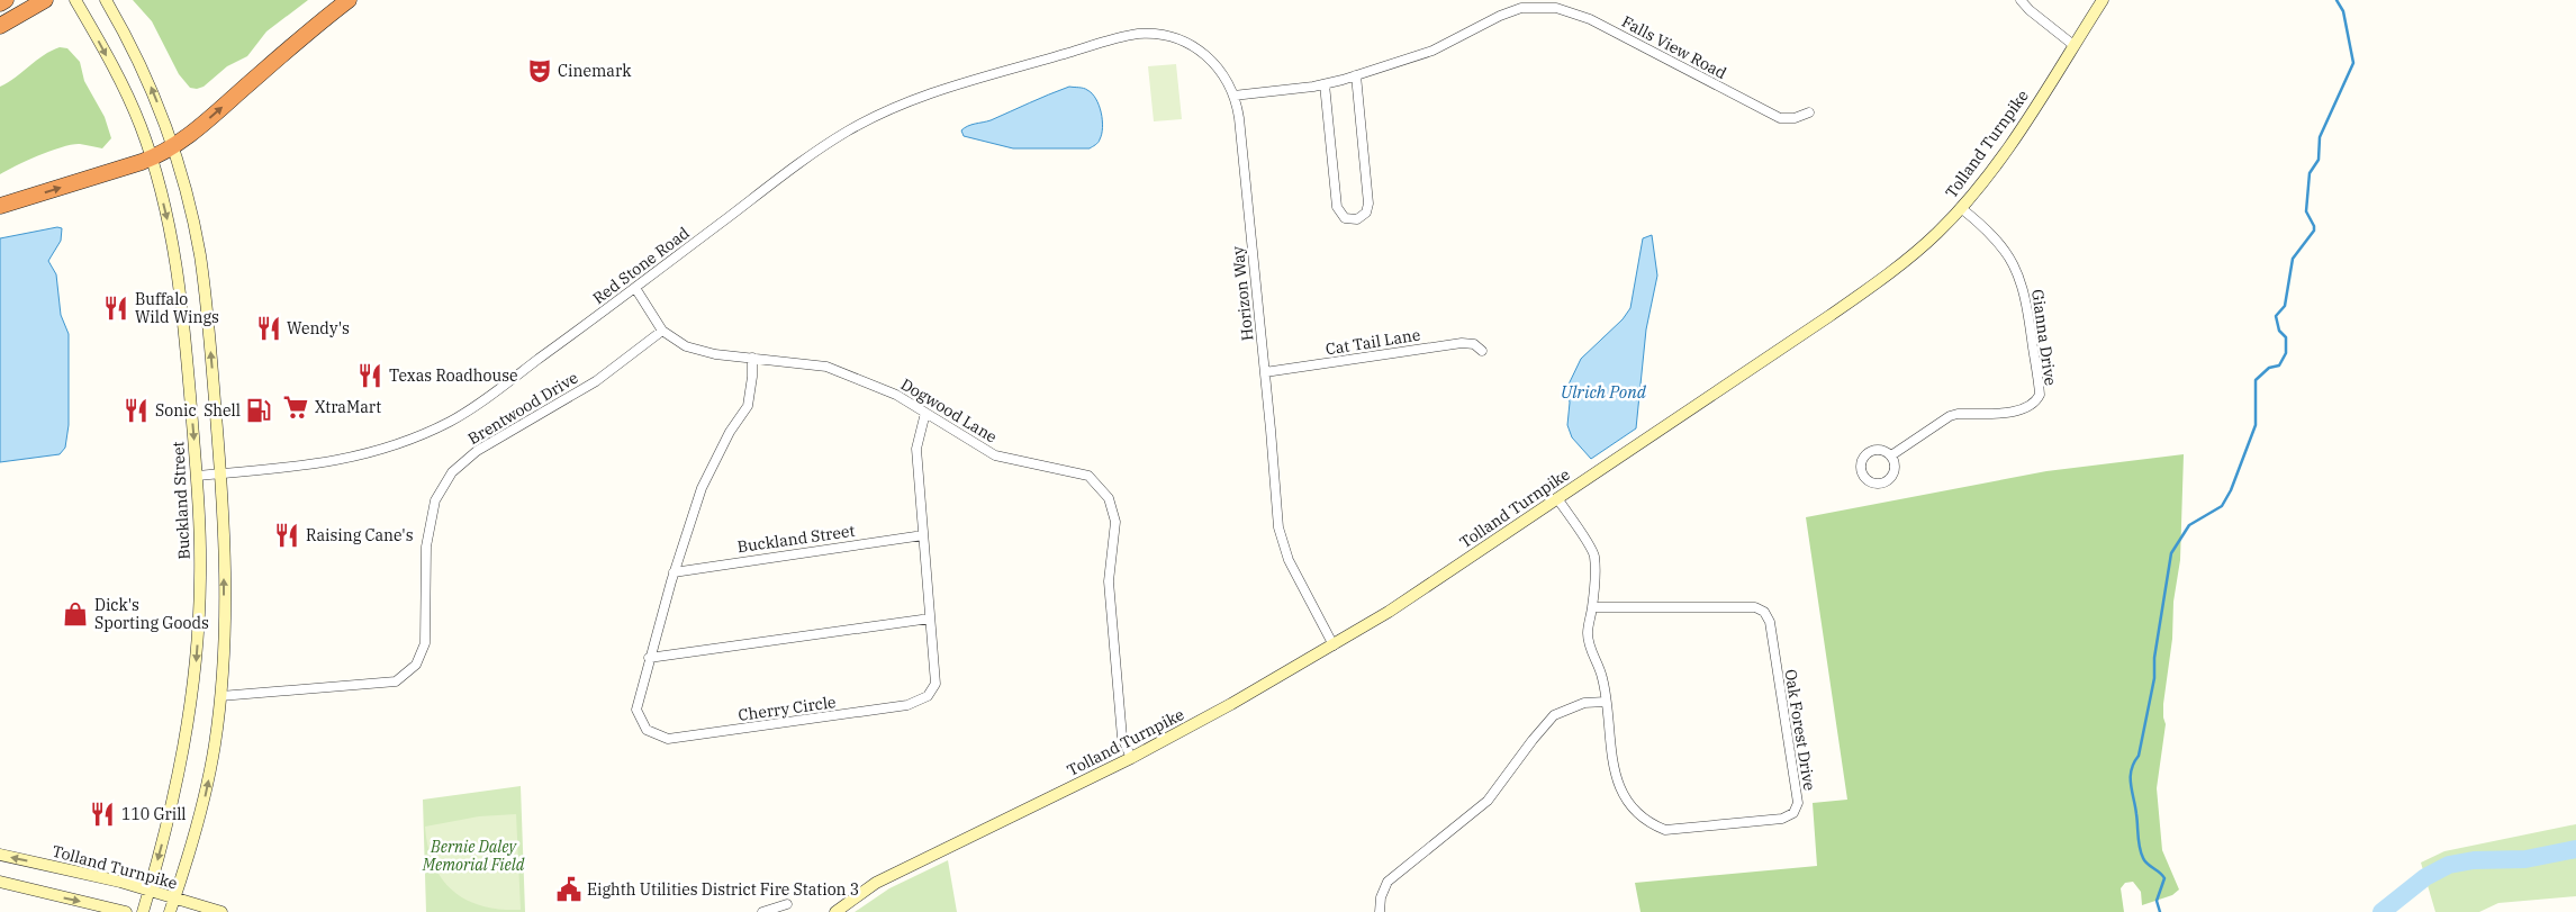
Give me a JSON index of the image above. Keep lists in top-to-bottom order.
{
  "streets": {
    "main road": ["Tolland Turnpike", "Buckland Street"],
    "street": [
      "Falls View Road",
      "Red Stone Road",
      "Horizon Way",
      "Gianna Drive",
      "Cat Tail Lane",
      "Brentwood Drive",
      "Dogwood Lane",
      "Cherry Circle",
      "Oak Forest Drive"
    ]
  },
  "crossings": [
    ["Falls View Road", "Horizon Way"],
    ["Tolland Turnpike", "Horizon Way"],
    ["Tolland Turnpike", "Gianna Drive"],
    ["Tolland Turnpike", "Dogwood Lane"],
    ["Tolland Turnpike", "Buckland Street"],
    ["Tolland Turnpike", "Oak Forest Drive"],
    ["Red Stone Road", "Horizon Way"],
    ["Red Stone Road", "Dogwood Lane"],
    ["Red Stone Road", "Buckland Street"],
    ["Horizon Way", "Cat Tail Lane"],
    ["Brentwood Drive", "Dogwood Lane"],
    ["Dogwood Lane", "Cherry Circle"],
    ["Buckland Street", "Cherry Circle"]
  ],
  "water": ["Ulrich Pond"],
  "parks": ["Bernie Daley Memorial Field"],
  "places": {
    "theatre": ["Cinemark"],
    "restaurant": [
      "Buffalo Wild Wings",
      "Wendy's",
      "Texas Roadhouse",
      "Sonic",
      "Raising Cane's",
      "110 Grill"
    ],
    "supermarket": ["XtraMart"],
    "fuel station": ["Shell"],
    "shop": ["Dick's Sporting Goods"],
    "public building": ["Eighth Utilities District Fire Station 3"]
  }
}
